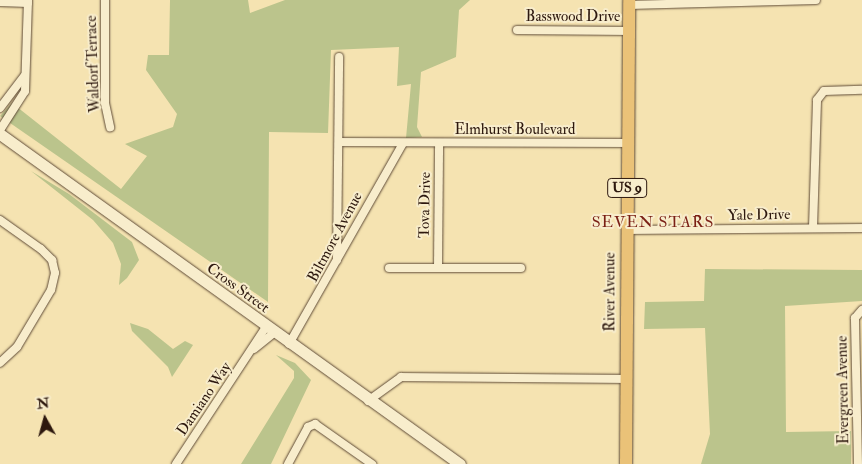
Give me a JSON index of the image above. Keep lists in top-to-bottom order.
{
  "streets": {
    "highway": ["US 9", "River Avenue"],
    "main road": ["Cross Street"],
    "street": [
      "Basswood Drive",
      "Waldorf Terrace",
      "Elmhurst Boulevard",
      "Tova Drive",
      "Yale Drive",
      "Biltmore Avenue",
      "Evergreen Avenue",
      "Damiano Way"
    ]
  },
  "crossings": [
    ["Basswood Drive", "River Avenue"],
    ["Elmhurst Boulevard", "Tova Drive"],
    ["Elmhurst Boulevard", "Biltmore Avenue"],
    ["Elmhurst Boulevard", "River Avenue"],
    ["Yale Drive", "River Avenue"],
    ["Biltmore Avenue", "Cross Street"],
    ["Cross Street", "Damiano Way"]
  ],
  "districts": ["SEVEN STARS"],
  "north": "top"
}
